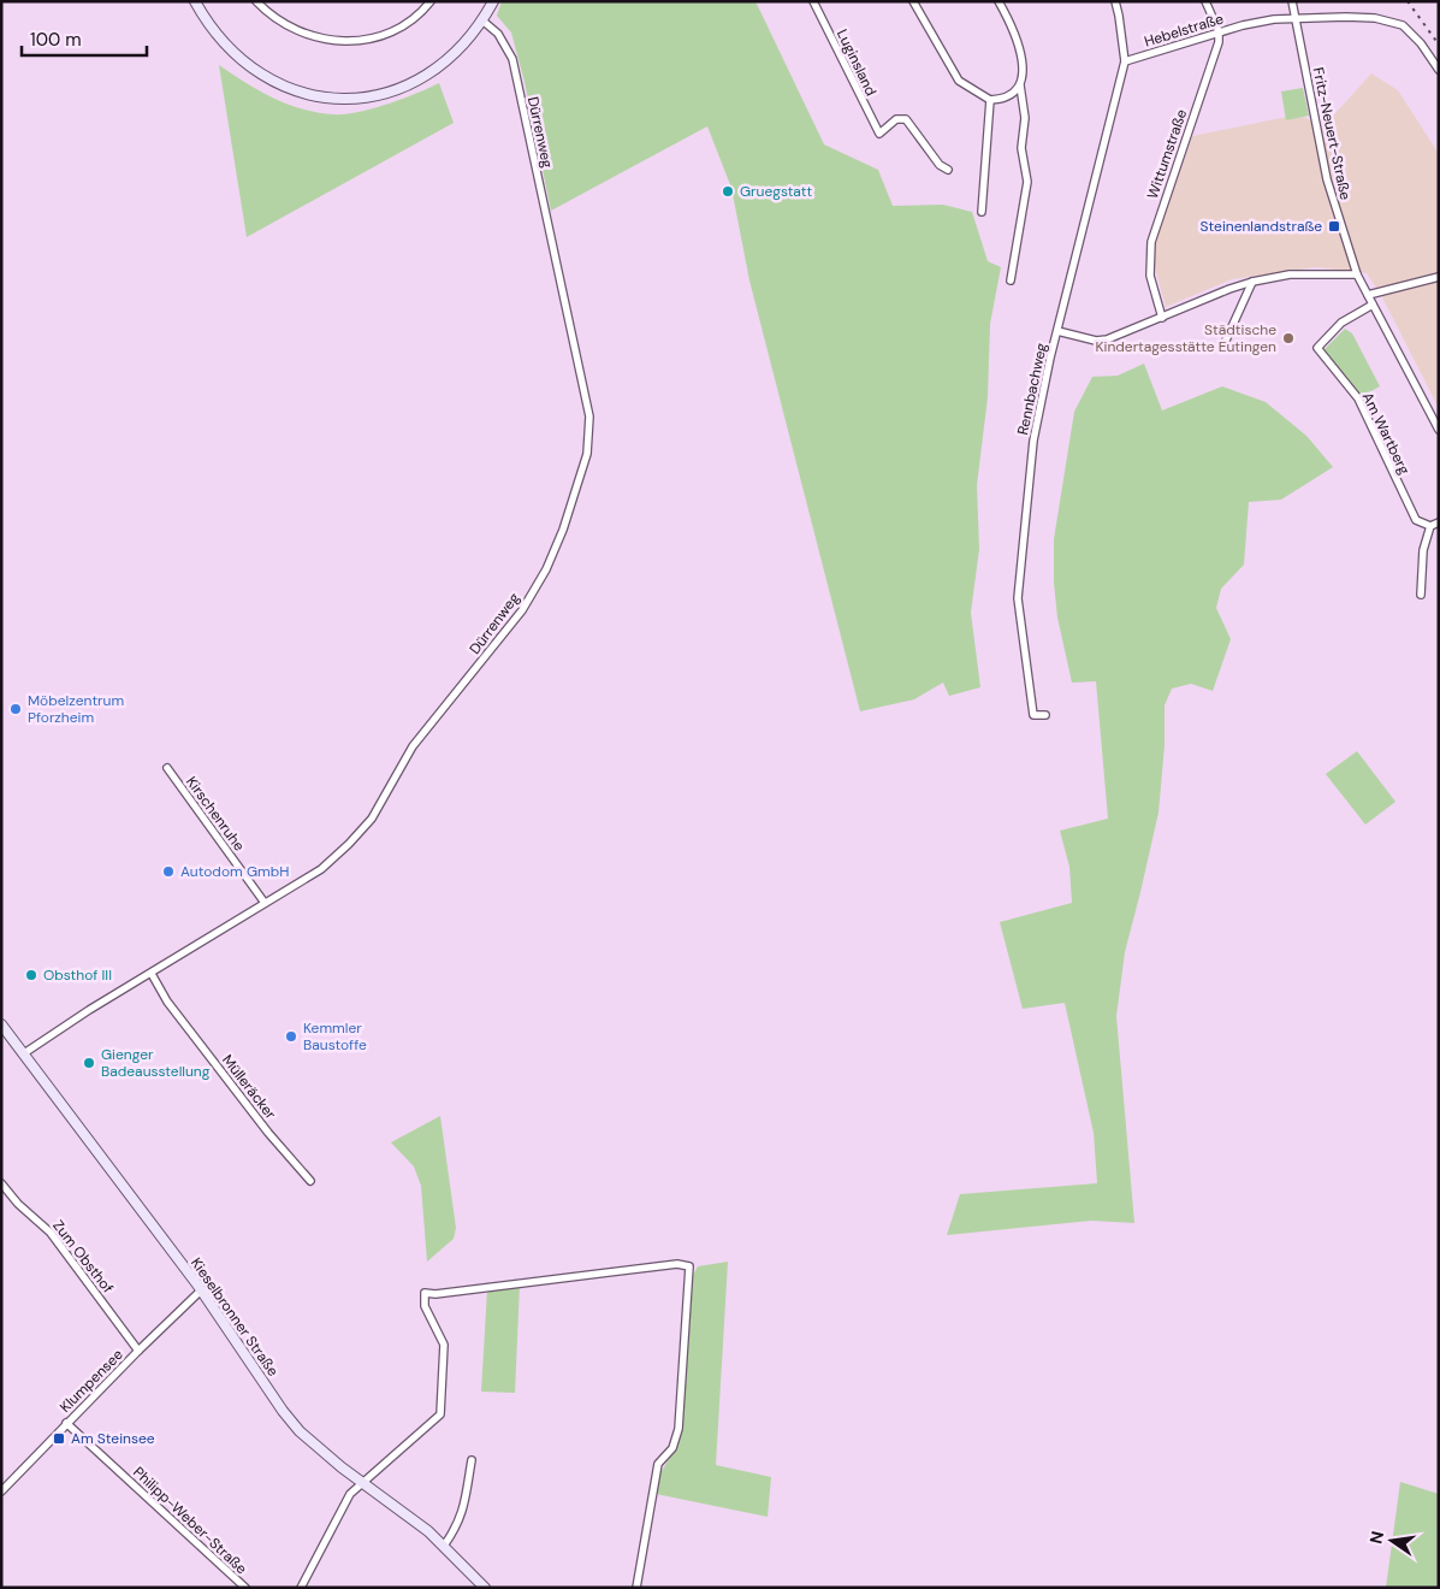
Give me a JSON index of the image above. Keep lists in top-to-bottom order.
{
  "streets": {
    "street": [
      "Hebelstraße",
      "Luginsland",
      "Dürrenweg",
      "Fritz-Neuert-Straße",
      "Wittumstraße",
      "Rennbachweg",
      "Am Wartberg",
      "Kirschenruhe",
      "Mülleräcker",
      "Zum Obsthof",
      "Kieselbronner Straße",
      "Klumpensee",
      "Philipp-Weber-Straße"
    ]
  },
  "crossings": [
    ["Hebelstraße", "Fritz-Neuert-Straße"],
    ["Hebelstraße", "Wittumstraße"],
    ["Hebelstraße", "Rennbachweg"],
    ["Dürrenweg", "Kirschenruhe"],
    ["Dürrenweg", "Mülleräcker"],
    ["Dürrenweg", "Kieselbronner Straße"],
    ["Fritz-Neuert-Straße", "Am Wartberg"],
    ["Zum Obsthof", "Klumpensee"],
    ["Kieselbronner Straße", "Klumpensee"],
    ["Klumpensee", "Philipp-Weber-Straße"]
  ],
  "places": {
    "other": [
      "Gruegstatt",
      "Städtische Kindertagesstätte Eutingen",
      "Möbelzentrum Pforzheim",
      "Autodom GmbH",
      "Obsthof III",
      "Kemmler Baustoffe",
      "Gienger Badeausstellung"
    ],
    "transit": ["Steinenlandstraße", "Am Steinsee"]
  },
  "scale_bar": "100 m",
  "north": "left"
}
